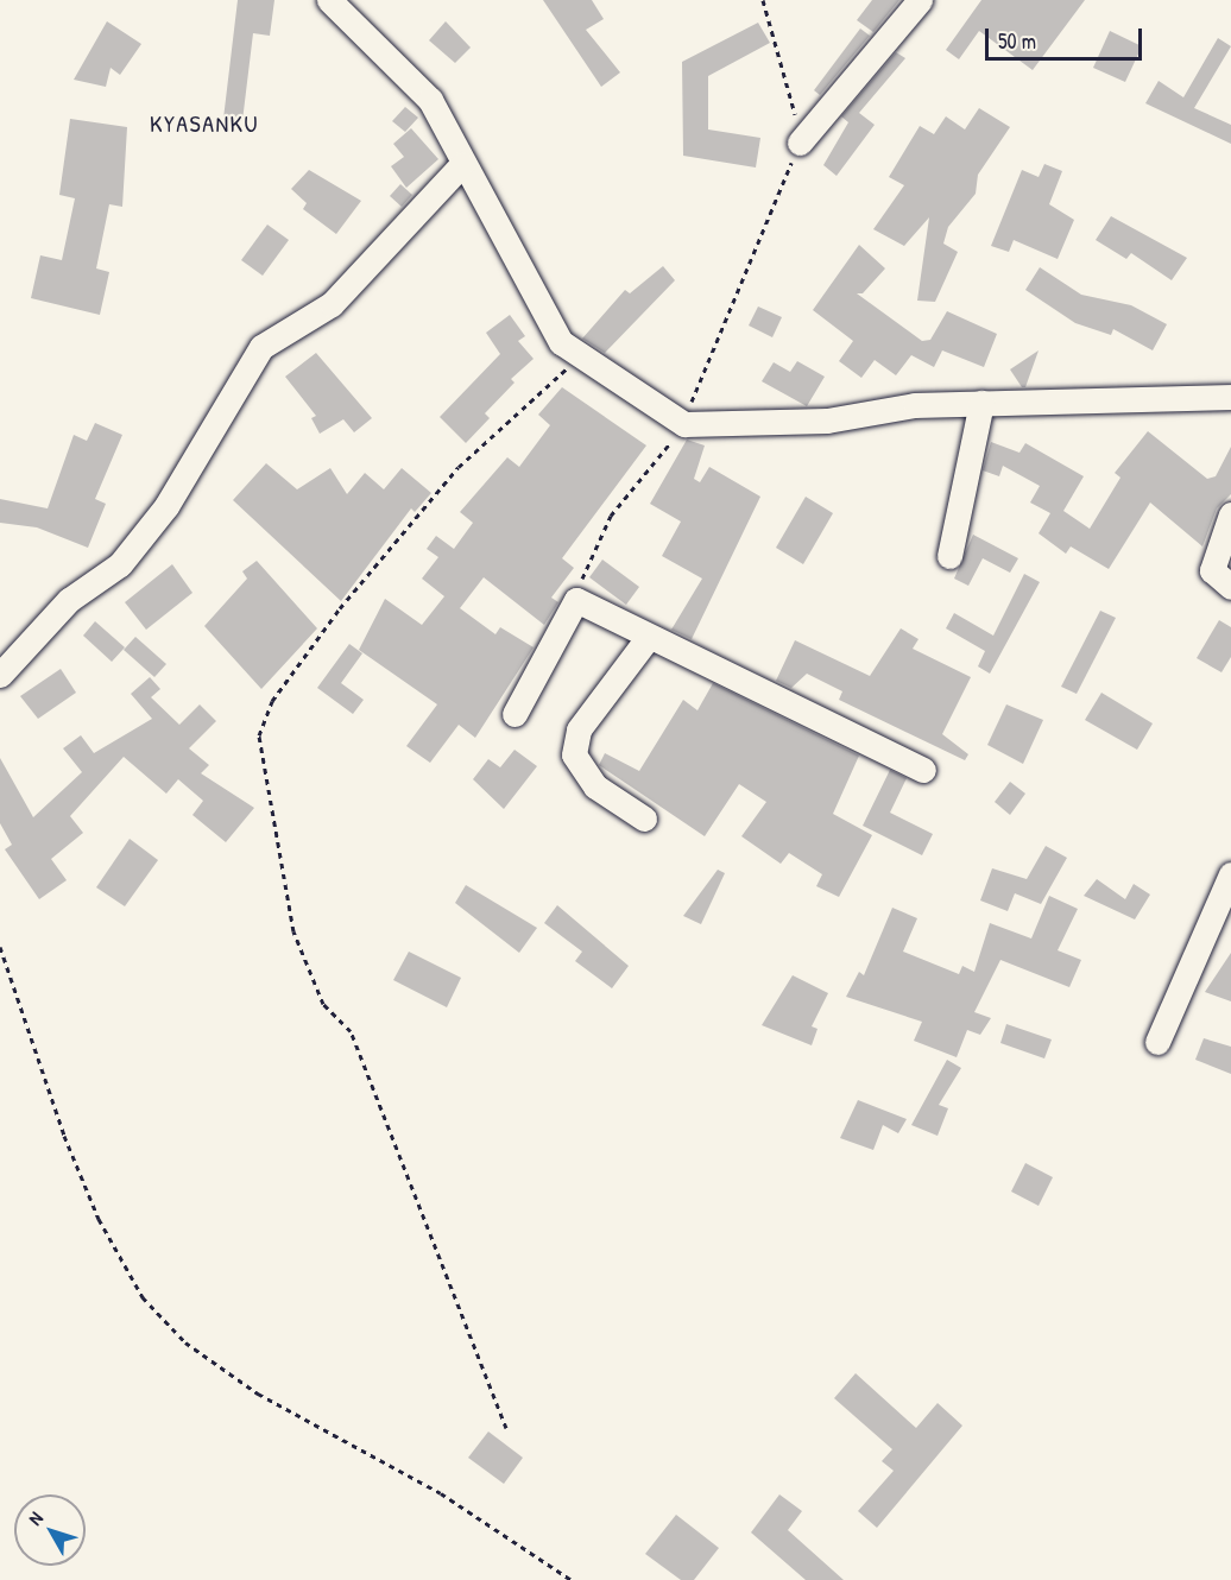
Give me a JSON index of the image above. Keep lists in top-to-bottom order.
{
  "districts": ["KYASANKU"],
  "scale_bar": "50 m",
  "north": "top left"
}
